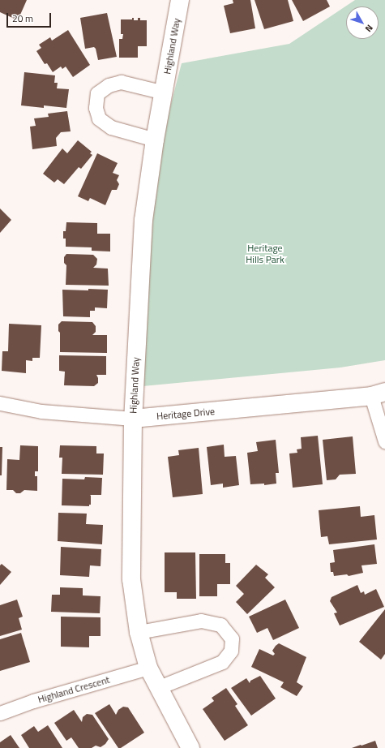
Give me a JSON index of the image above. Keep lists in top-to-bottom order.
{
  "streets": {
    "street": ["Highland Way", "Heritage Drive", "Highland Crescent"]
  },
  "crossings": [
    ["Highland Way", "Heritage Drive"],
    ["Highland Way", "Highland Crescent"]
  ],
  "parks": ["Heritage Hills Park"],
  "scale_bar": "20 m",
  "north": "bottom right"
}
